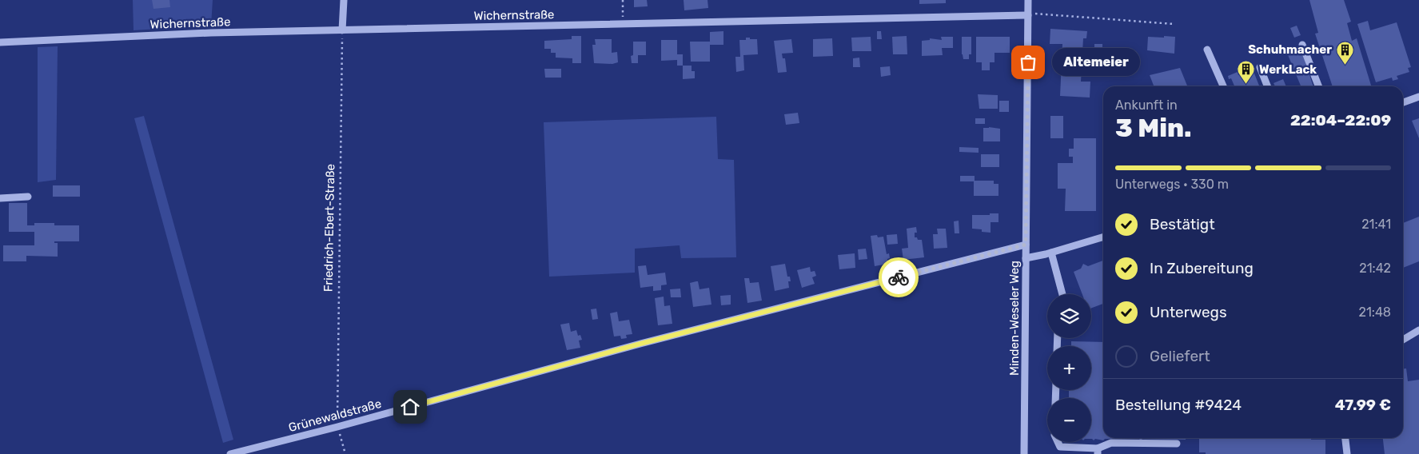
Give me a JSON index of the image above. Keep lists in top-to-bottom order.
{
  "streets": {
    "street": ["Wichernstraße", "Minden-Weseler Weg", "Grünewaldstraße"],
    "path": ["Friedrich-Ebert-Straße"]
  },
  "crossings": [
    ["Wichernstraße", "Friedrich-Ebert-Straße"],
    ["Wichernstraße", "Minden-Weseler Weg"],
    ["Friedrich-Ebert-Straße", "Grünewaldstraße"],
    ["Minden-Weseler Weg", "Grünewaldstraße"]
  ],
  "places": {
    "other": ["Altemeier"],
    "building": ["Schuhmacher", "WerkLack"]
  },
  "page": {
    "bubble": "Altemeier",
    "heading": ["3 Min.", "Ankunft in", "22:04–22:09"],
    "panel": ["Bestellung #9424", "47.99 €"],
    "bar": "Unterwegs · 330 m",
    "list": [
      ["Bestätigt", "21:41"],
      ["In Zubereitung", "21:42"],
      ["Unterwegs", "21:48"],
      "Geliefert"
    ],
    "map_buttons": ["+", "−"]
  }
}
